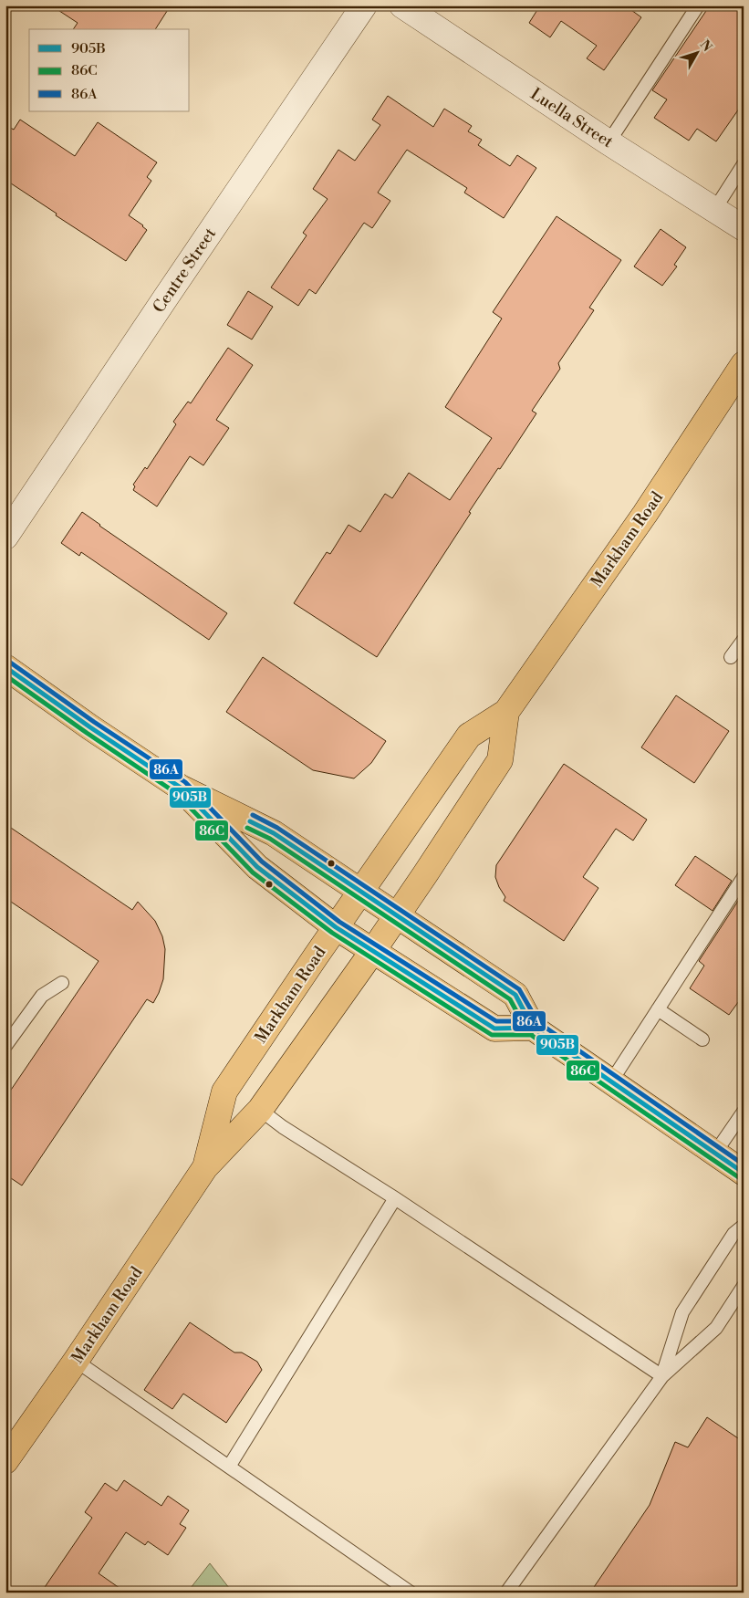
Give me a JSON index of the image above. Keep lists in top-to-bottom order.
{
  "streets": {
    "main road": ["Markham Road"],
    "street": ["Luella Street", "Centre Street"]
  },
  "lines": ["transit line 86A", "transit line 905B", "transit line 86C"],
  "legend": ["905B", "86C", "86A"],
  "north": "top right"
}
